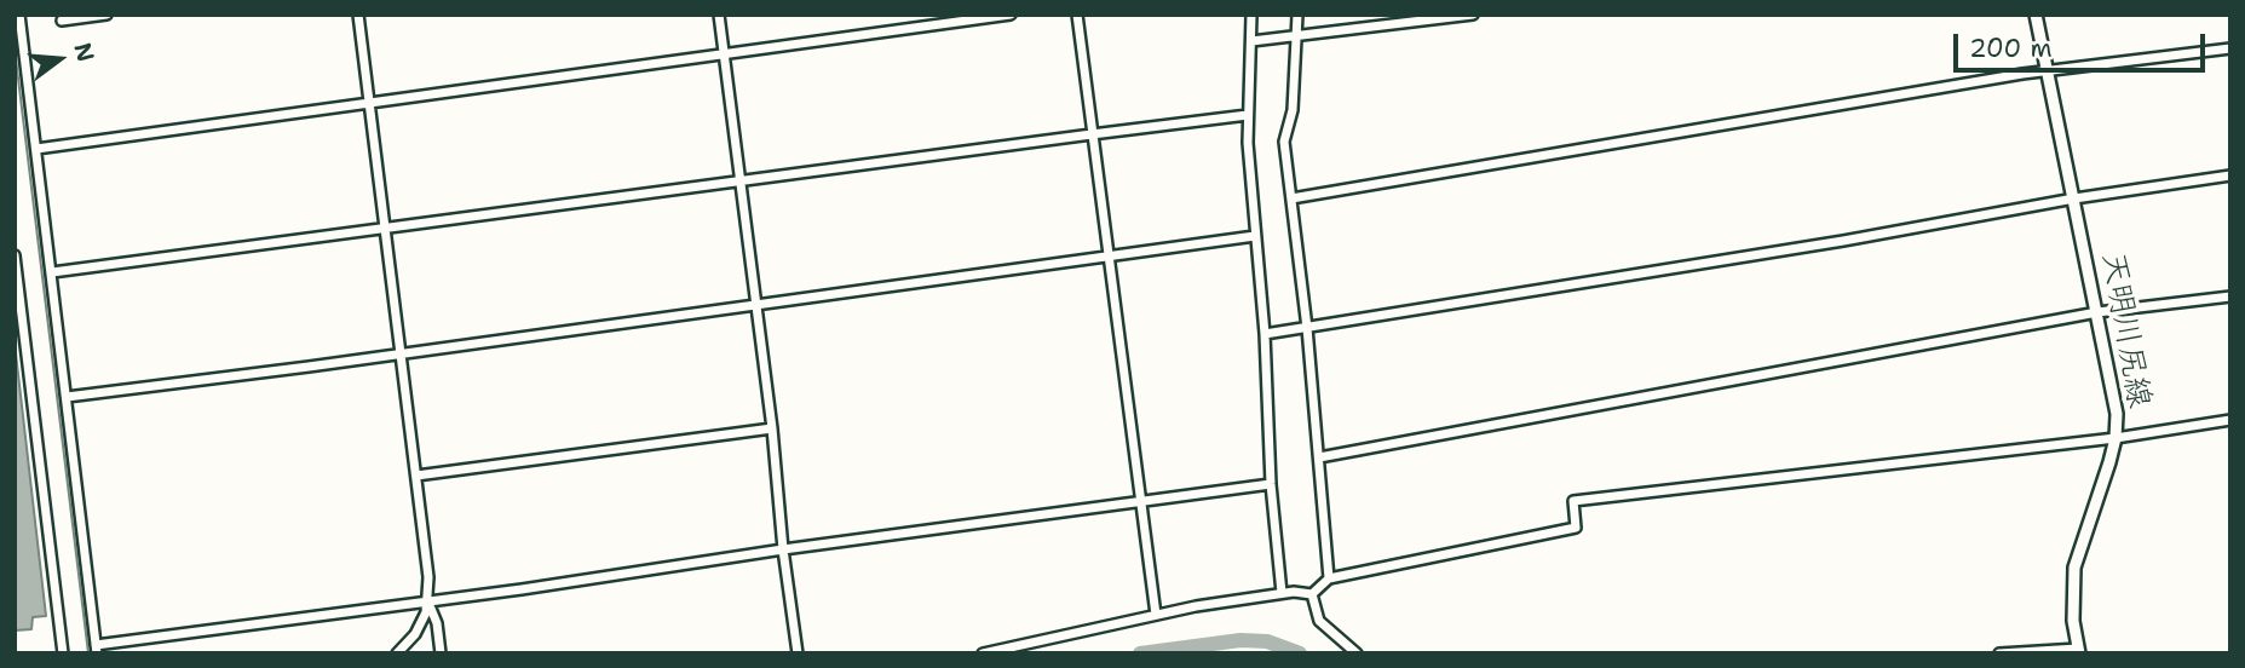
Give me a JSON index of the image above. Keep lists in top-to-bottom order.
{
  "streets": {
    "main road": ["天明川尻線"]
  },
  "scale_bar": "200 m",
  "north": "right"
}
